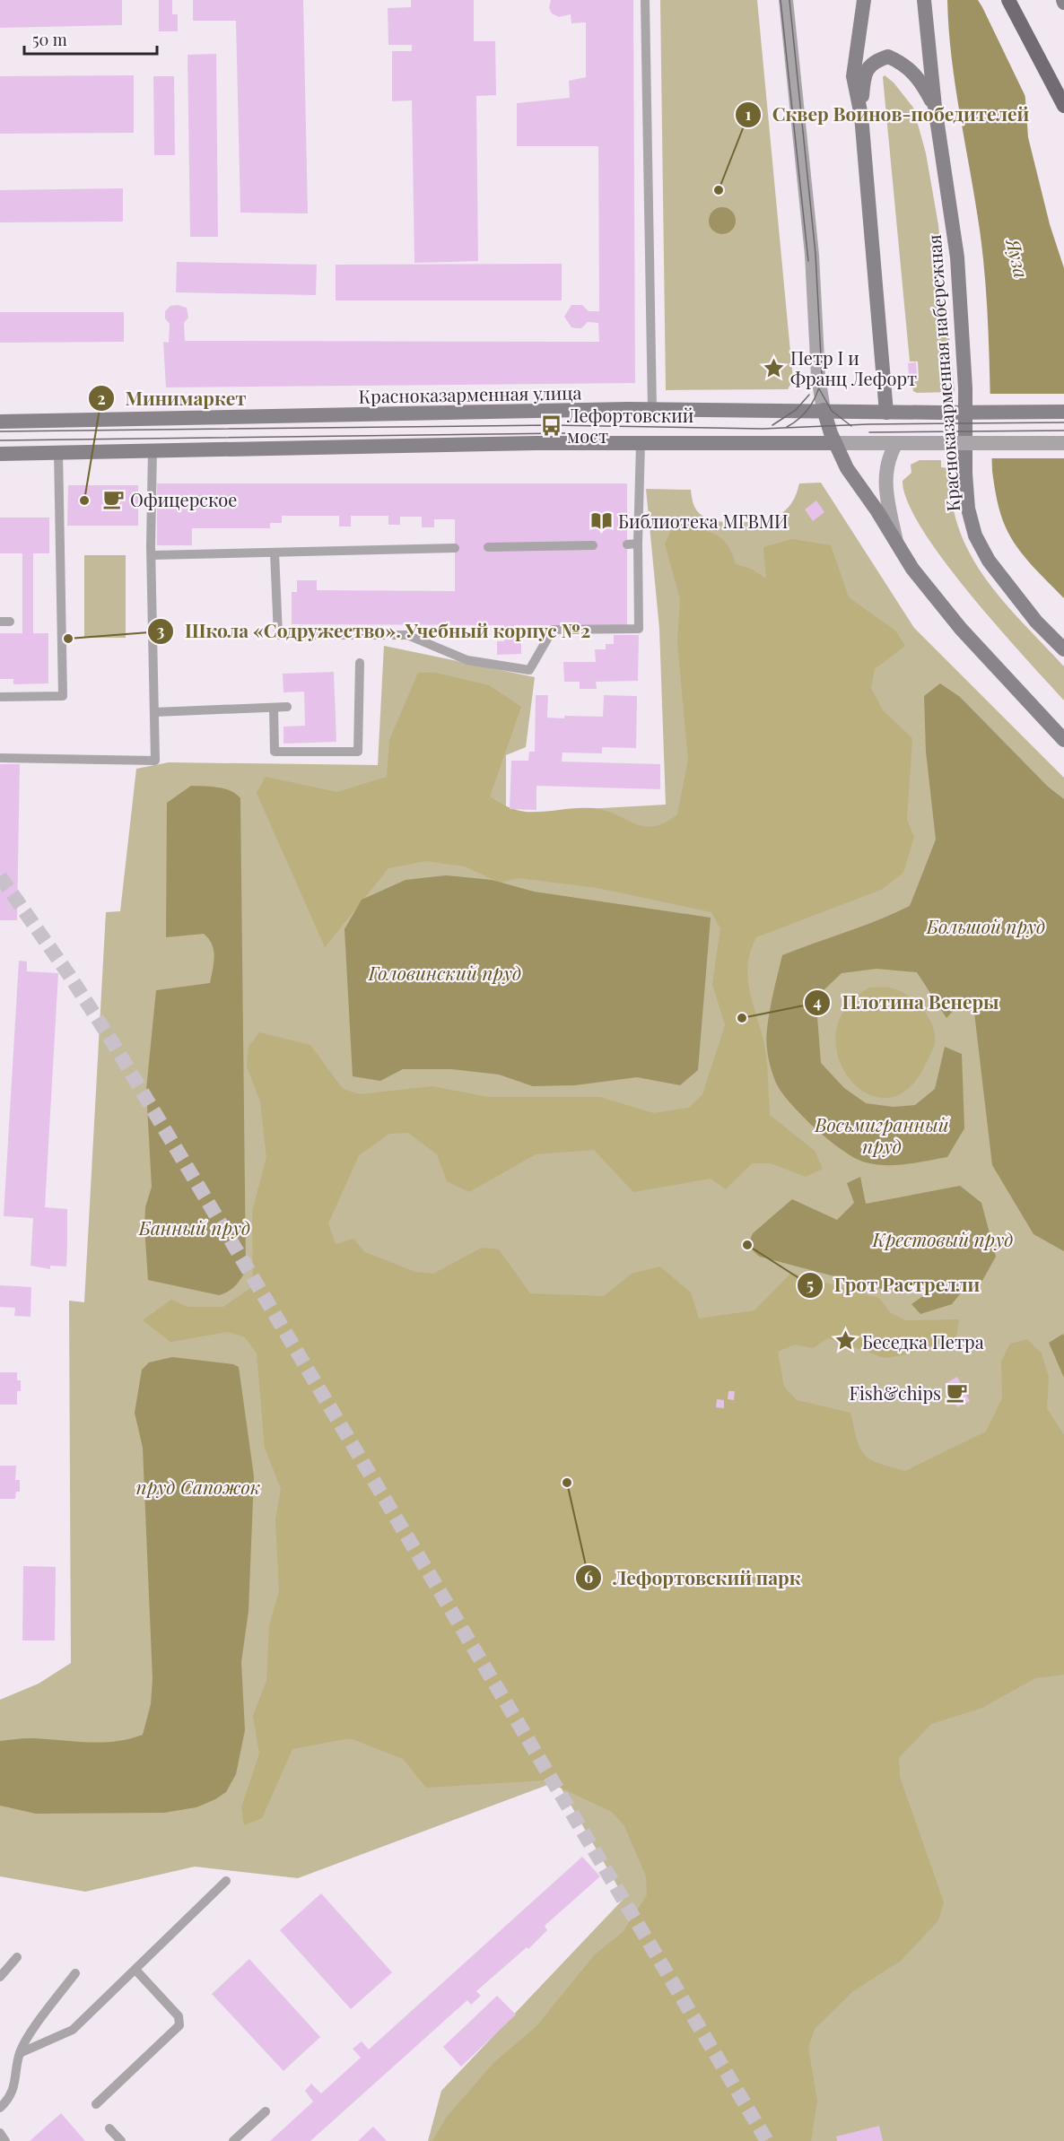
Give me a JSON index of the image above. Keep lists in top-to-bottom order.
{
  "streets": {
    "main road": ["Красноказарменная набережная", "Красноказарменная улица"]
  },
  "water": [
    "Яуза",
    "Большой пруд",
    "Головинский пруд",
    "Восьмигранный пруд",
    "Банный пруд",
    "Крестовый пруд",
    "пруд Сапожок"
  ],
  "places": {
    "other": [
      "Сквер Воинов-победителей",
      "Минимаркет",
      "Школа «Содружество». Учебный корпус №2",
      "Плотина Венеры",
      "Грот Растрелли",
      "Лефортовский парк"
    ],
    "place": ["Петр I и Франц Лефорт", "Беседка Петра"],
    "bus stop": ["Лефортовский мост"],
    "cafe": ["Офицерское", "Fish&chips"],
    "library": ["Библиотека МГВМИ"]
  },
  "scale_bar": "50 m"
}
